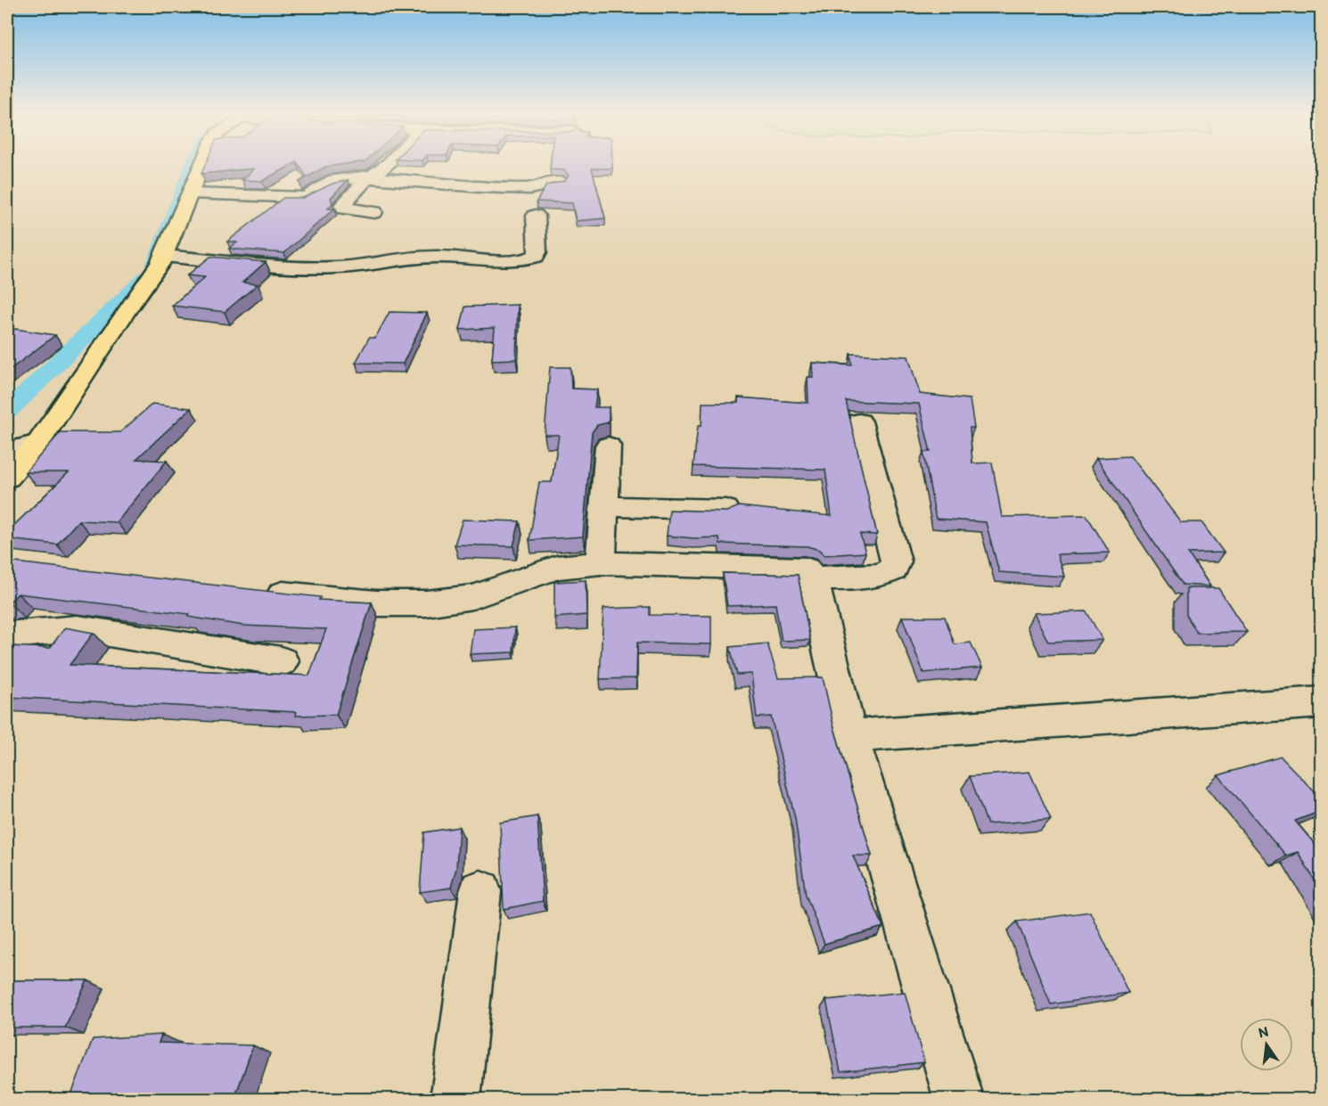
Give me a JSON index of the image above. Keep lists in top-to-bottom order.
{
  "north": "top"
}
